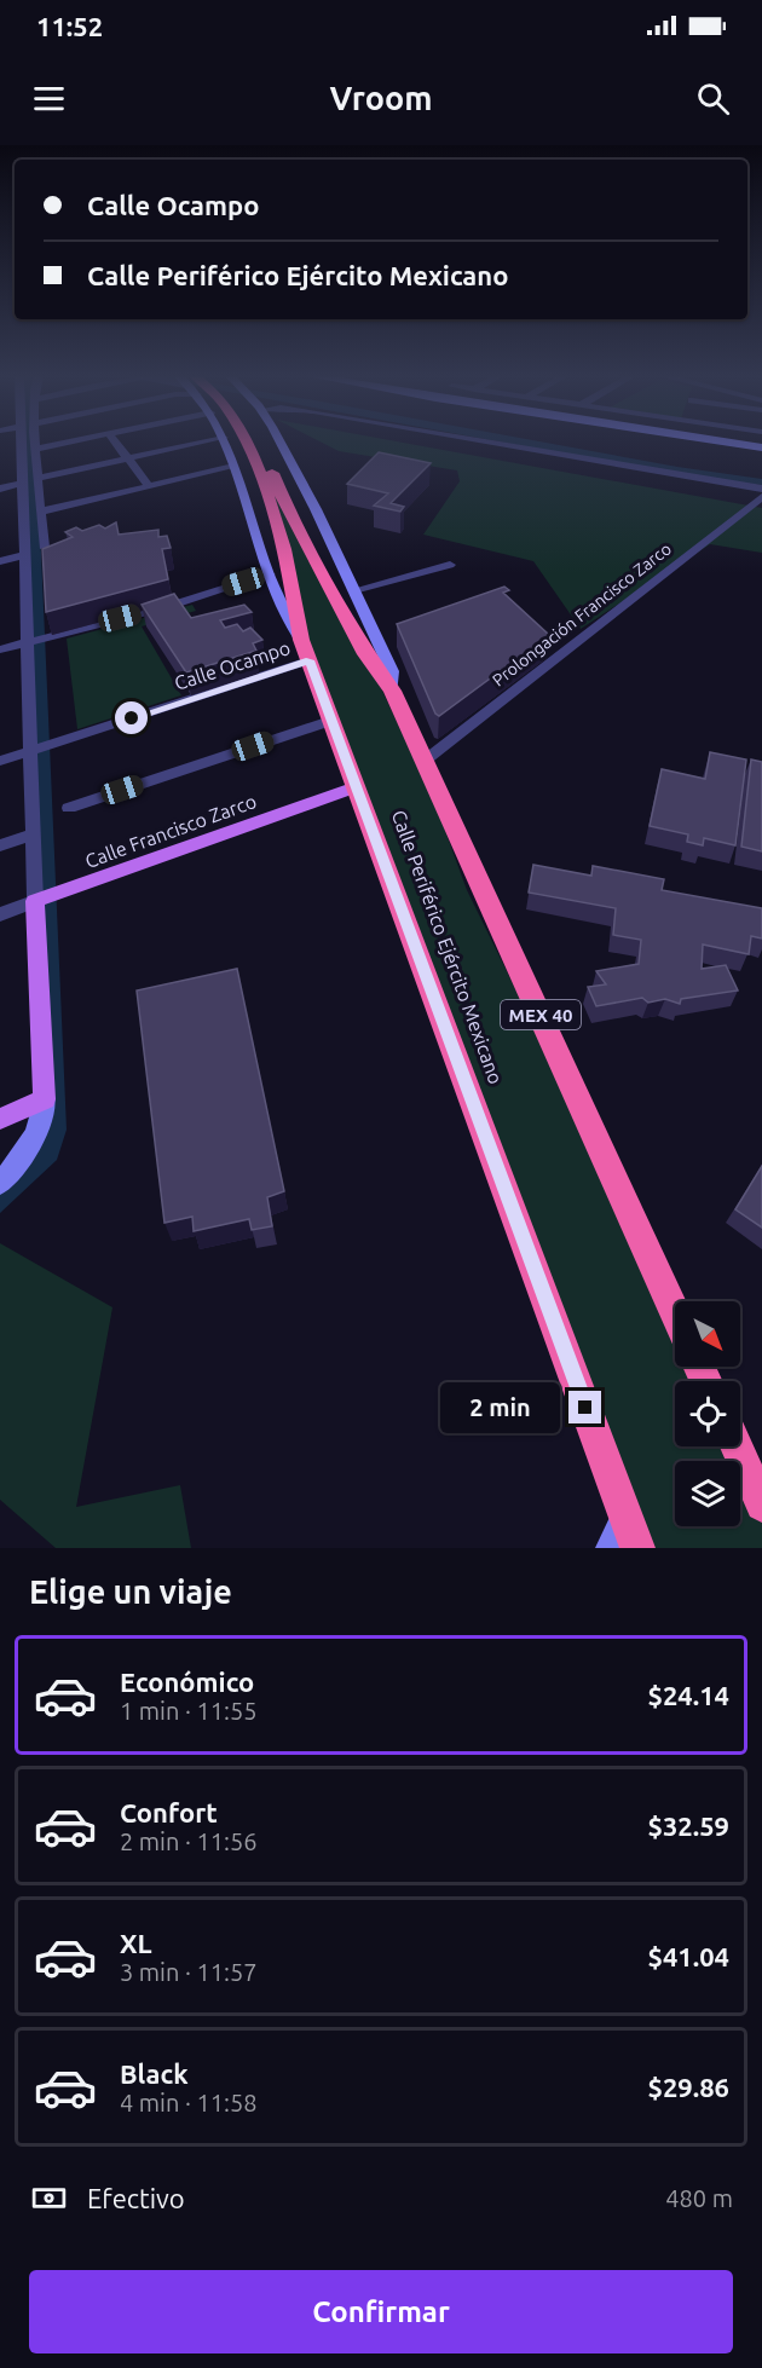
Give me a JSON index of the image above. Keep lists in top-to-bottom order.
{
  "streets": {
    "highway": ["Calle Periférico Ejército Mexicano", "MEX 40"],
    "main road": ["Calle Francisco Zarco"],
    "street": ["Prolongación Francisco Zarco", "Calle Ocampo"]
  },
  "crossings": [
    ["Prolongación Francisco Zarco", "Calle Periférico Ejército Mexicano"],
    ["Calle Ocampo", "Calle Periférico Ejército Mexicano"],
    ["Calle Ocampo", "MEX 40"],
    ["Calle Francisco Zarco", "Calle Periférico Ejército Mexicano"],
    ["Calle Periférico Ejército Mexicano", "MEX 40"]
  ],
  "north": "bottom right",
  "page": {
    "status": "11:52",
    "header": "Vroom",
    "banner": ["Calle Ocampo", "Calle Periférico Ejército Mexicano"],
    "bubble": "2 min",
    "heading": "Elige un viaje",
    "list": [
      {
        "name": "Económico",
        "note": "1 min · 11:55",
        "value": "$24.14"
      },
      {
        "name": "Confort",
        "note": "2 min · 11:56",
        "value": "$32.59"
      },
      {
        "name": "XL",
        "note": "3 min · 11:57",
        "value": "$41.04"
      },
      {
        "name": "Black",
        "note": "4 min · 11:58",
        "value": "$29.86"
      }
    ],
    "pay": ["Efectivo", "480 m"],
    "buttons": "Confirmar"
  }
}
